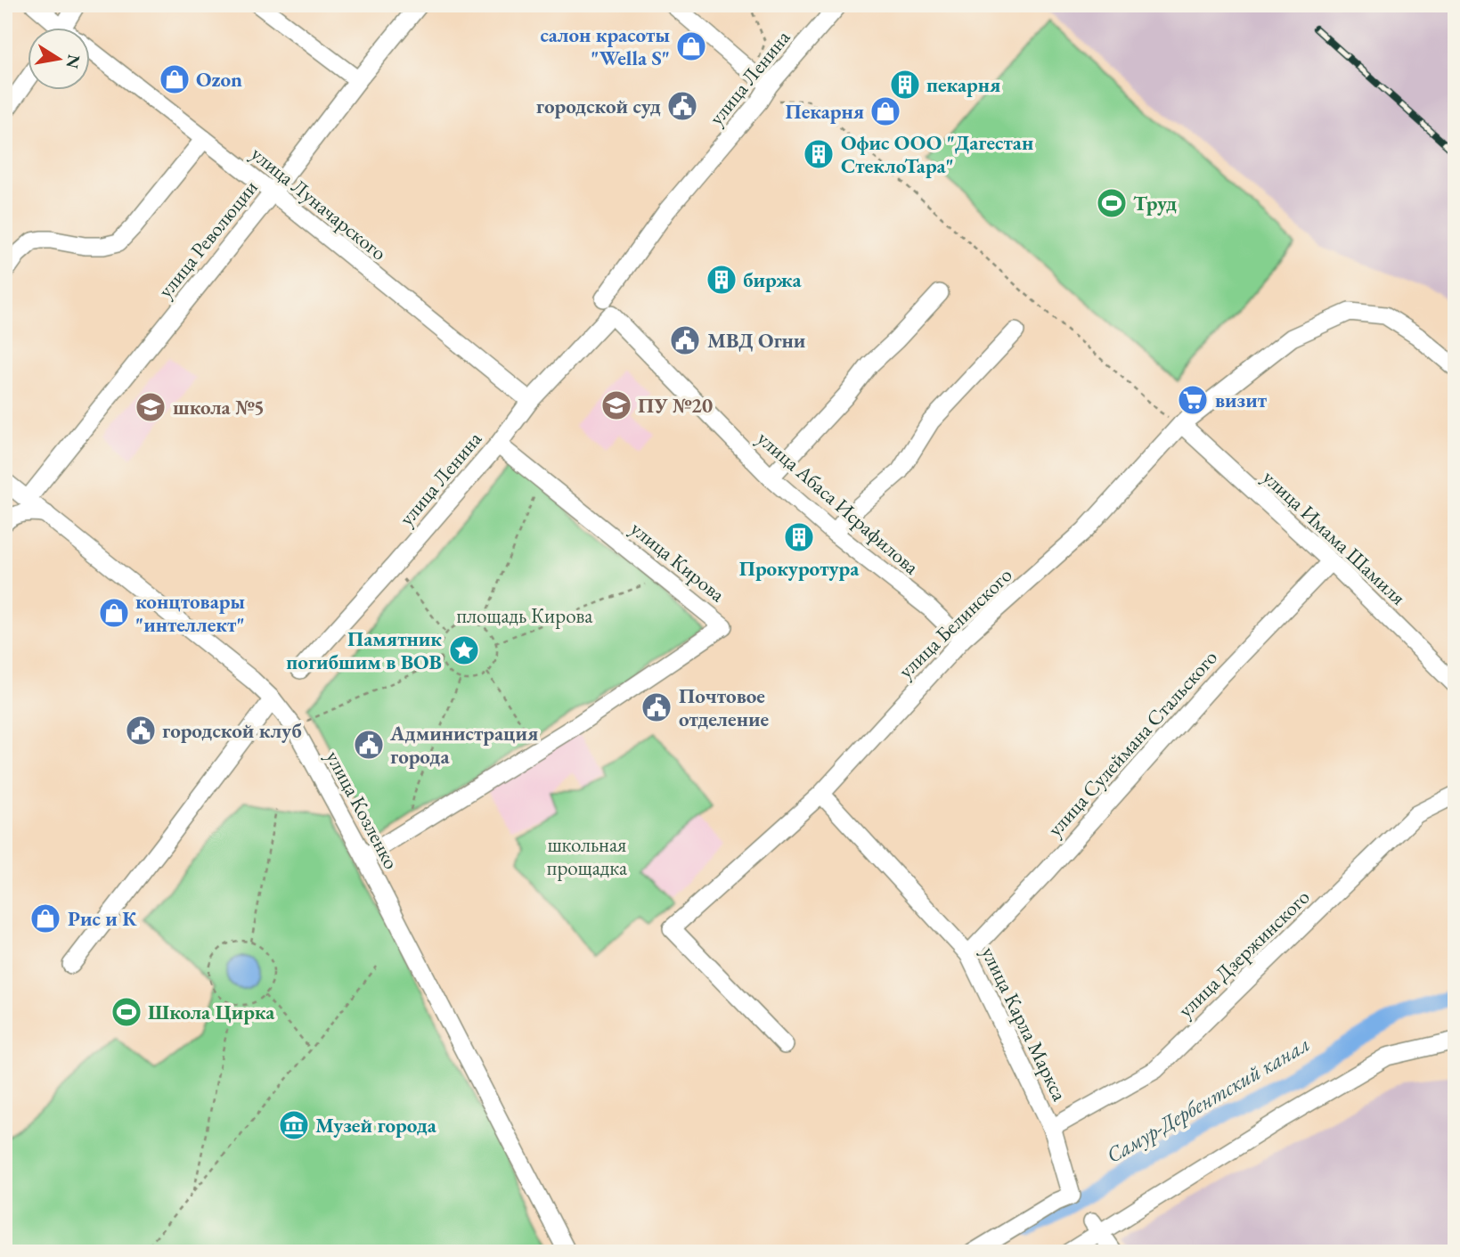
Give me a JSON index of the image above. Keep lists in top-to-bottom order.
{
  "streets": {
    "street": [
      "улица Ленина",
      "улица Луначарского",
      "улица Революции",
      "улица Абаса Исрафилова",
      "улица Имама Шамиля",
      "улица Кирова",
      "улица Белинского",
      "улица Сулеймана Стальского",
      "улица Козленко",
      "улица Дзержинского",
      "улица Карла Маркса"
    ]
  },
  "crossings": [
    ["улица Ленина", "улица Луначарского"],
    ["улица Ленина", "улица Абаса Исрафилова"],
    ["улица Ленина", "улица Кирова"],
    ["улица Луначарского", "улица Революции"],
    ["улица Революции", "улица Козленко"],
    ["улица Абаса Исрафилова", "улица Белинского"],
    ["улица Имама Шамиля", "улица Белинского"],
    ["улица Имама Шамиля", "улица Сулеймана Стальского"],
    ["улица Белинского", "улица Карла Маркса"],
    ["улица Сулеймана Стальского", "улица Карла Маркса"],
    ["улица Дзержинского", "улица Карла Маркса"]
  ],
  "water": ["Самур-Дербентский канал"],
  "parks": ["площадь Кирова", "школьная прощадка"],
  "places": {
    "shop": [
      "салон красоты \"Wella S\"",
      "Ozon",
      "Пекарня",
      "концтовары \"интеллект\"",
      "Рис и К"
    ],
    "building": [
      "пекарня",
      "Офис ООО \"Дагестан СтеклоТара\"",
      "биржа",
      "Прокуротура"
    ],
    "public building": [
      "городской суд",
      "МВД Огни",
      "Почтовое отделение",
      "городской клуб",
      "Администрация города"
    ],
    "sports": ["Труд", "Школа Цирка"],
    "supermarket": ["визит"],
    "school or university": ["ПУ №20", "школа №5"],
    "place": ["Памятник погибшим в ВОВ"],
    "museum": ["Музей города"]
  },
  "north": "right"
}
